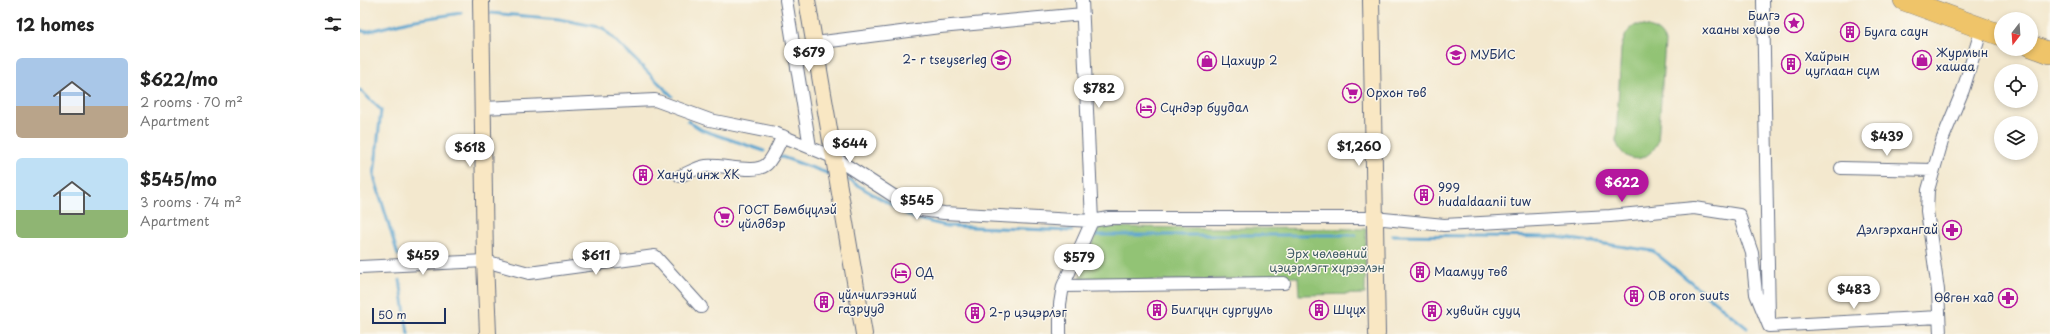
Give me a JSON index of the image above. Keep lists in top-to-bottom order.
{
  "parks": ["Эрх чөлөөний цэцэрлэгт хүрээлэн"],
  "places": {
    "place": ["Билгэ хааны хөшөө"],
    "building": [
      "Булга саун",
      "Хайрын цуглаан сүм",
      "Хануй инж ХК",
      "999 hudaldaanii tuw",
      "Маамуу төв",
      "OB oron suuts",
      "үйлчилгээний газрууд",
      "Билгүүн сургууль",
      "Шүүх",
      "хувийн сууц",
      "2-р цэцэрлэг"
    ],
    "school or university": ["МУБИС", "2- r tseyserleg"],
    "shop": ["Журмын хашаа", "Цахиур 2"],
    "supermarket": ["Орхон төв", "ГОСТ Бөмбүүлэй үйлдвэр"],
    "hotel": ["Сүндэр буудал", "ОД"],
    "pharmacy": ["Дэлгэрхангай", "Өвгөн хад"]
  },
  "scale_bar": "50 m",
  "north": "bottom",
  "page": {
    "heading": "12 homes",
    "price": [
      "$679",
      "$782",
      "$439",
      "$644",
      "$1,260",
      "$618",
      "$622",
      "$545",
      "$459",
      "$611",
      "$579",
      "$483"
    ],
    "list": [
      {
        "name": "$622/mo",
        "note": "2 rooms · 70 m² · Apartment"
      },
      {
        "name": "$545/mo",
        "note": "3 rooms · 74 m² · Apartment"
      }
    ],
    "scale": "50 m"
  }
}
